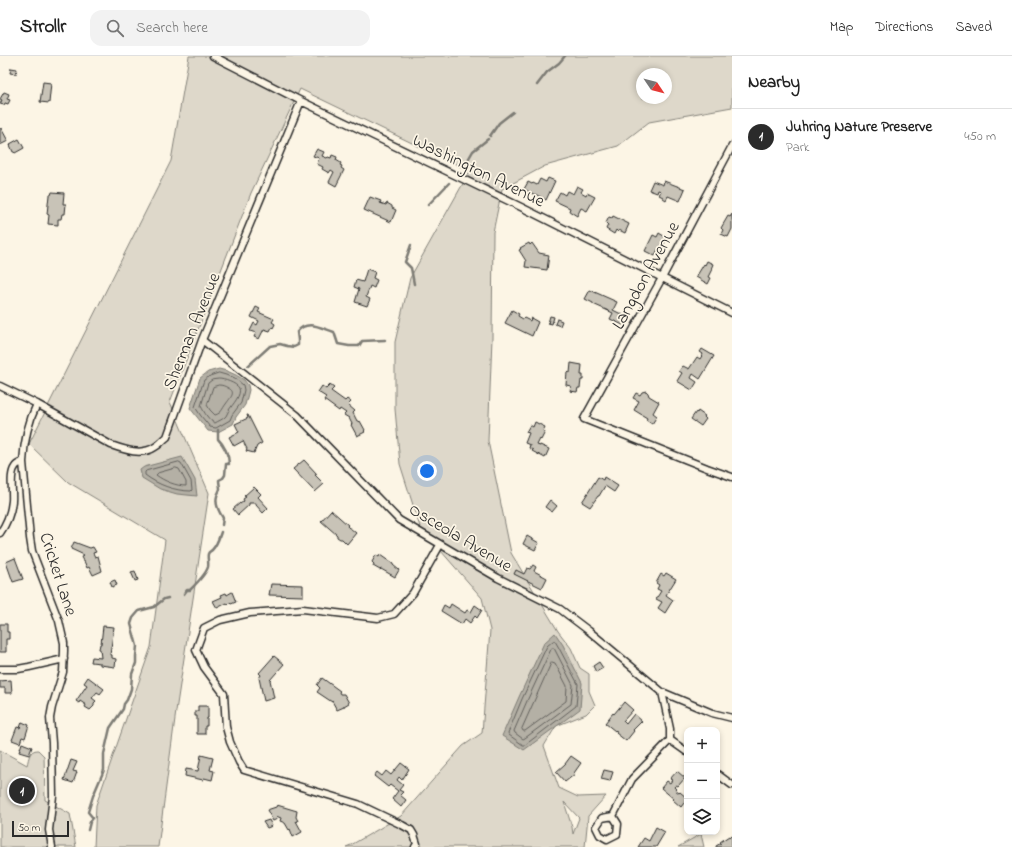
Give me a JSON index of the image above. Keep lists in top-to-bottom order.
{
  "streets": {
    "street": [
      "Washington Avenue",
      "Langdon Avenue",
      "Sherman Avenue",
      "Osceola Avenue",
      "Cricket Lane"
    ]
  },
  "crossings": [
    ["Washington Avenue", "Langdon Avenue"],
    ["Washington Avenue", "Sherman Avenue"],
    ["Sherman Avenue", "Osceola Avenue"],
    ["Sherman Avenue", "Cricket Lane"]
  ],
  "scale_bar": "50 m",
  "north": "bottom right",
  "page": {
    "header": "Strollr",
    "search": "Search here",
    "nav": ["Map", "Directions", "Saved"],
    "heading": "Nearby",
    "list": [
      {
        "mark": "1",
        "name": "Juhring Nature Preserve",
        "note": "Park",
        "value": "450 m"
      }
    ],
    "map_buttons": ["+", "−"],
    "pins": "1",
    "scale": "50 m"
  }
}
